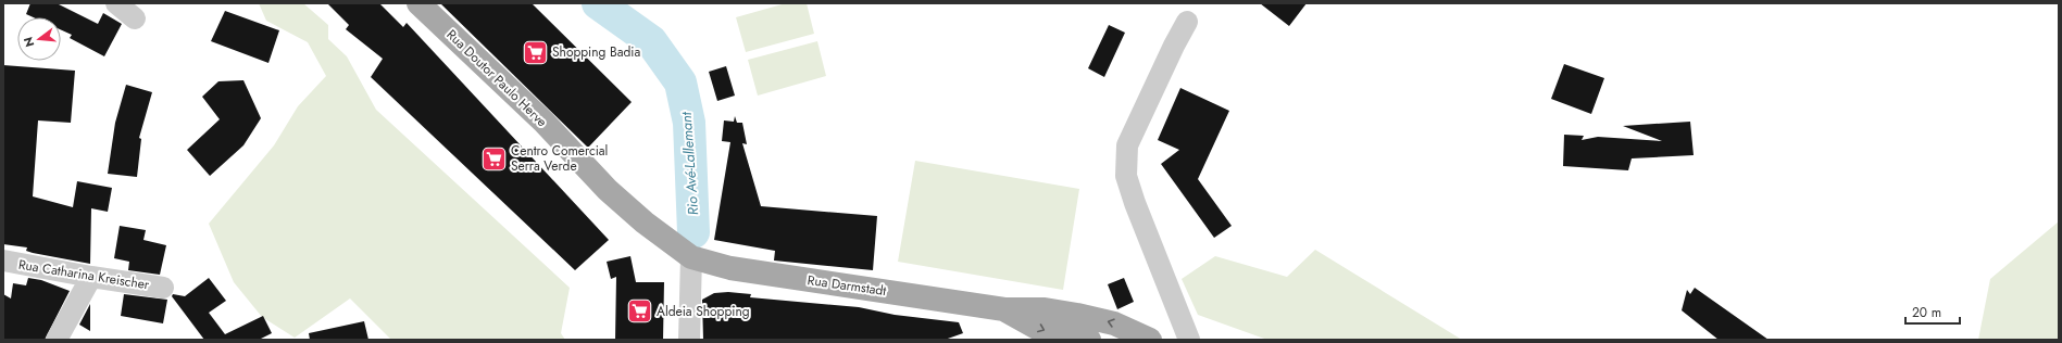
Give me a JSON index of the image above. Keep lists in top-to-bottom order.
{
  "streets": {
    "main road": ["Rua Doutor Paulo Herve", "Rua Darmstadt"],
    "street": ["Rua Catharina Kreischer"]
  },
  "crossings": [
    ["Rua Doutor Paulo Herve", "Rua Darmstadt"]
  ],
  "water": ["Rio Avé‐Lallemant"],
  "places": {
    "supermarket": ["Shopping Badia", "Centro Comercial Serra Verde", "Aldeia Shopping"]
  },
  "scale_bar": "20 m",
  "north": "left"
}
